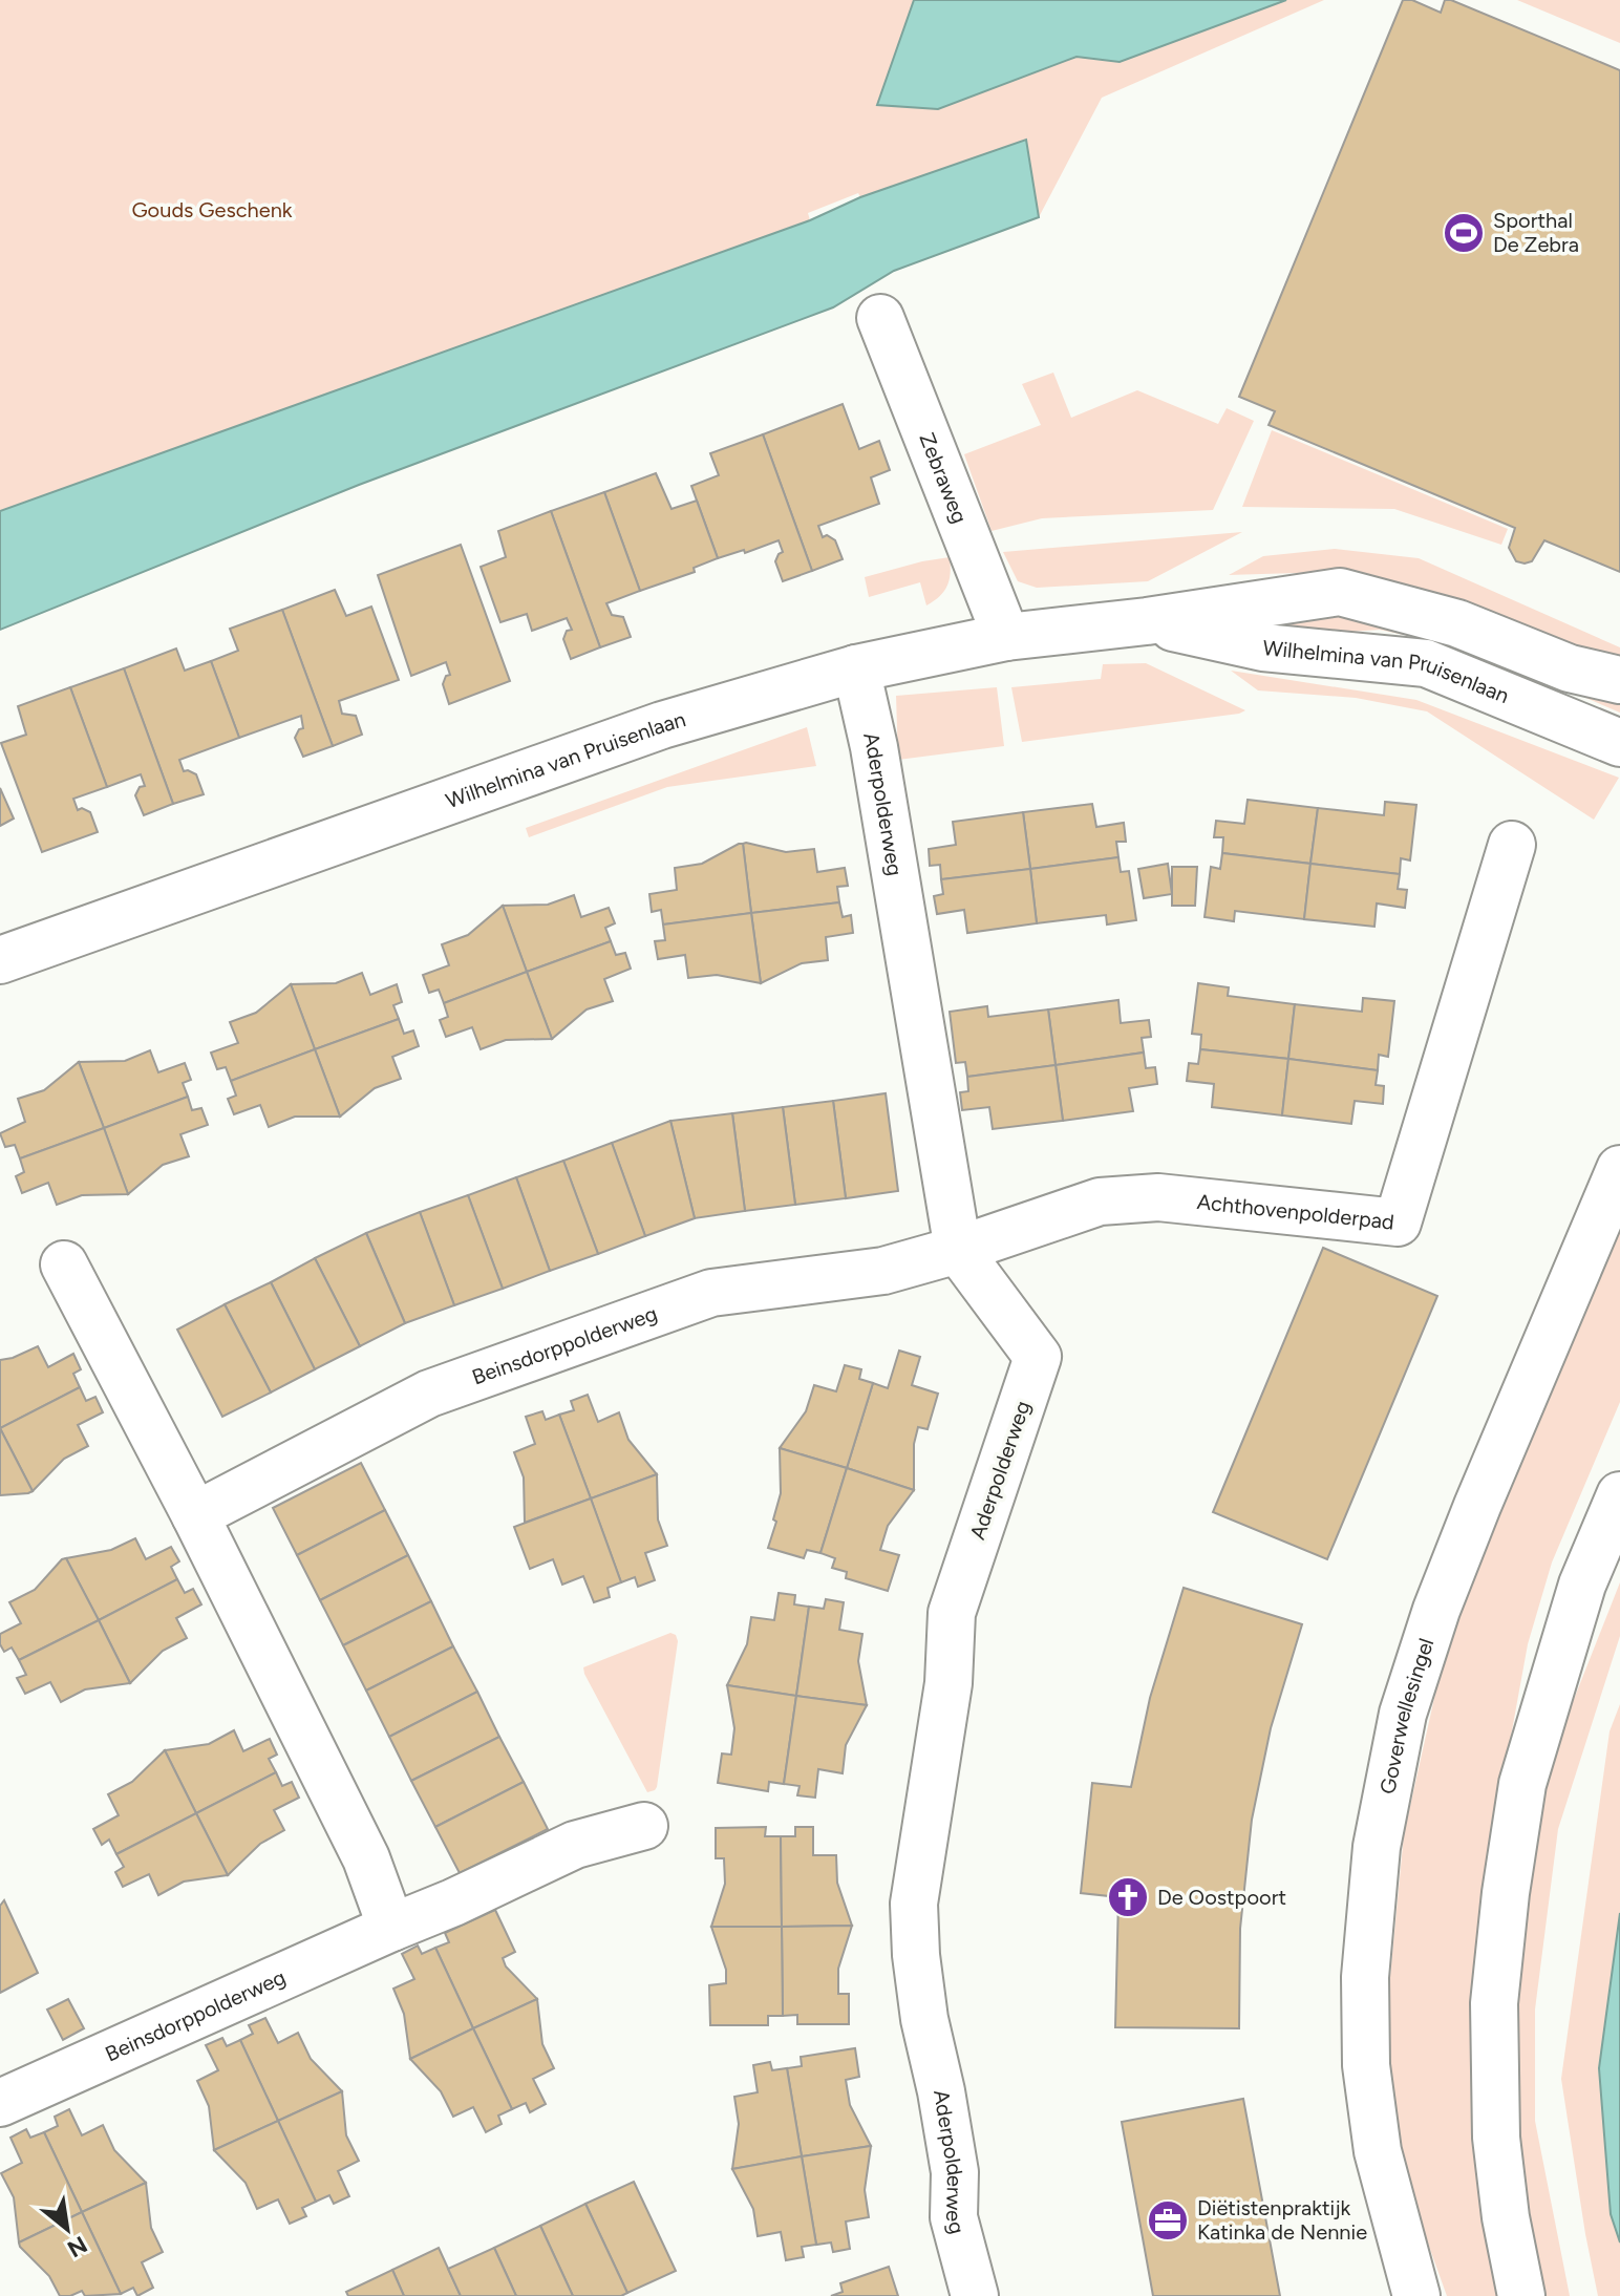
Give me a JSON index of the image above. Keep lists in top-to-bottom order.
{
  "streets": {
    "street": [
      "Zebraweg",
      "Wilhelmina van Pruisenlaan",
      "Aderpolderweg",
      "Achthovenpolderpad",
      "Beinsdorppolderweg",
      "Goverwellesingel"
    ]
  },
  "crossings": [
    ["Zebraweg", "Wilhelmina van Pruisenlaan"],
    ["Wilhelmina van Pruisenlaan", "Aderpolderweg"],
    ["Aderpolderweg", "Achthovenpolderpad"],
    ["Aderpolderweg", "Beinsdorppolderweg"],
    ["Achthovenpolderpad", "Beinsdorppolderweg"]
  ],
  "parks": ["Gouds Geschenk"],
  "places": {
    "sports": ["Sporthal De Zebra"],
    "church": ["De Oostpoort"],
    "office": ["Diëtistenpraktijk Katinka de Nennie"]
  },
  "north": "bottom right"
}
